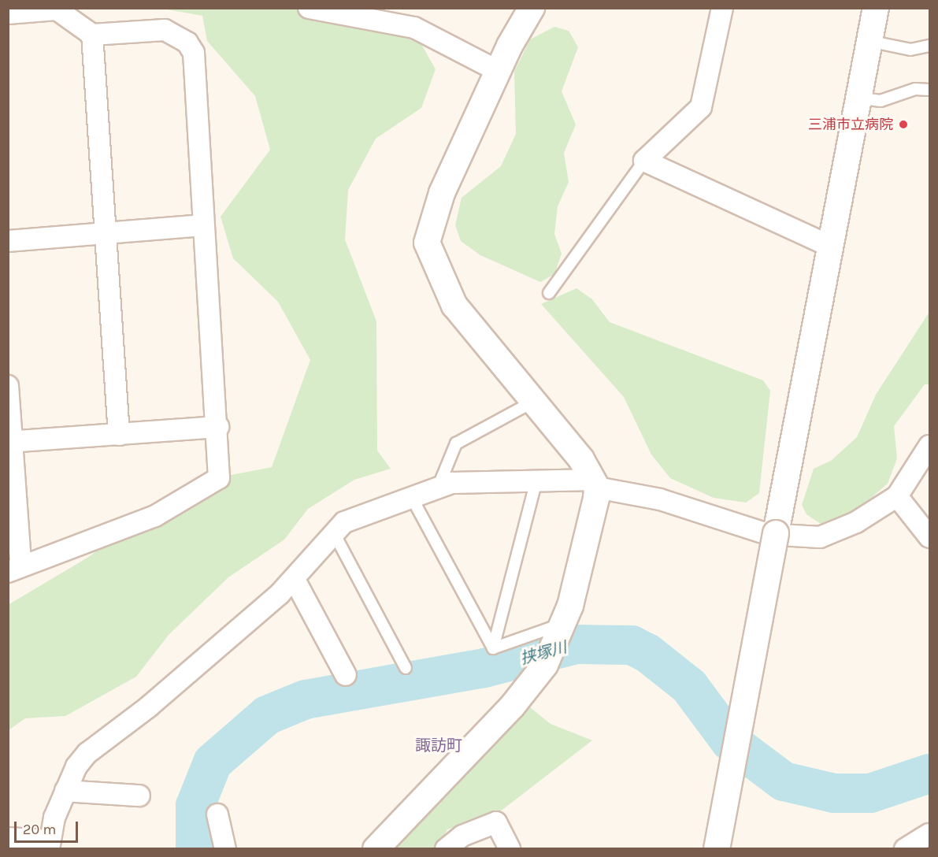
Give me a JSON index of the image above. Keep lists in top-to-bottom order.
{
  "districts": ["諏訪町"],
  "water": ["挟塚川"],
  "places": ["三浦市立病院"],
  "scale_bar": "20 m"
}
